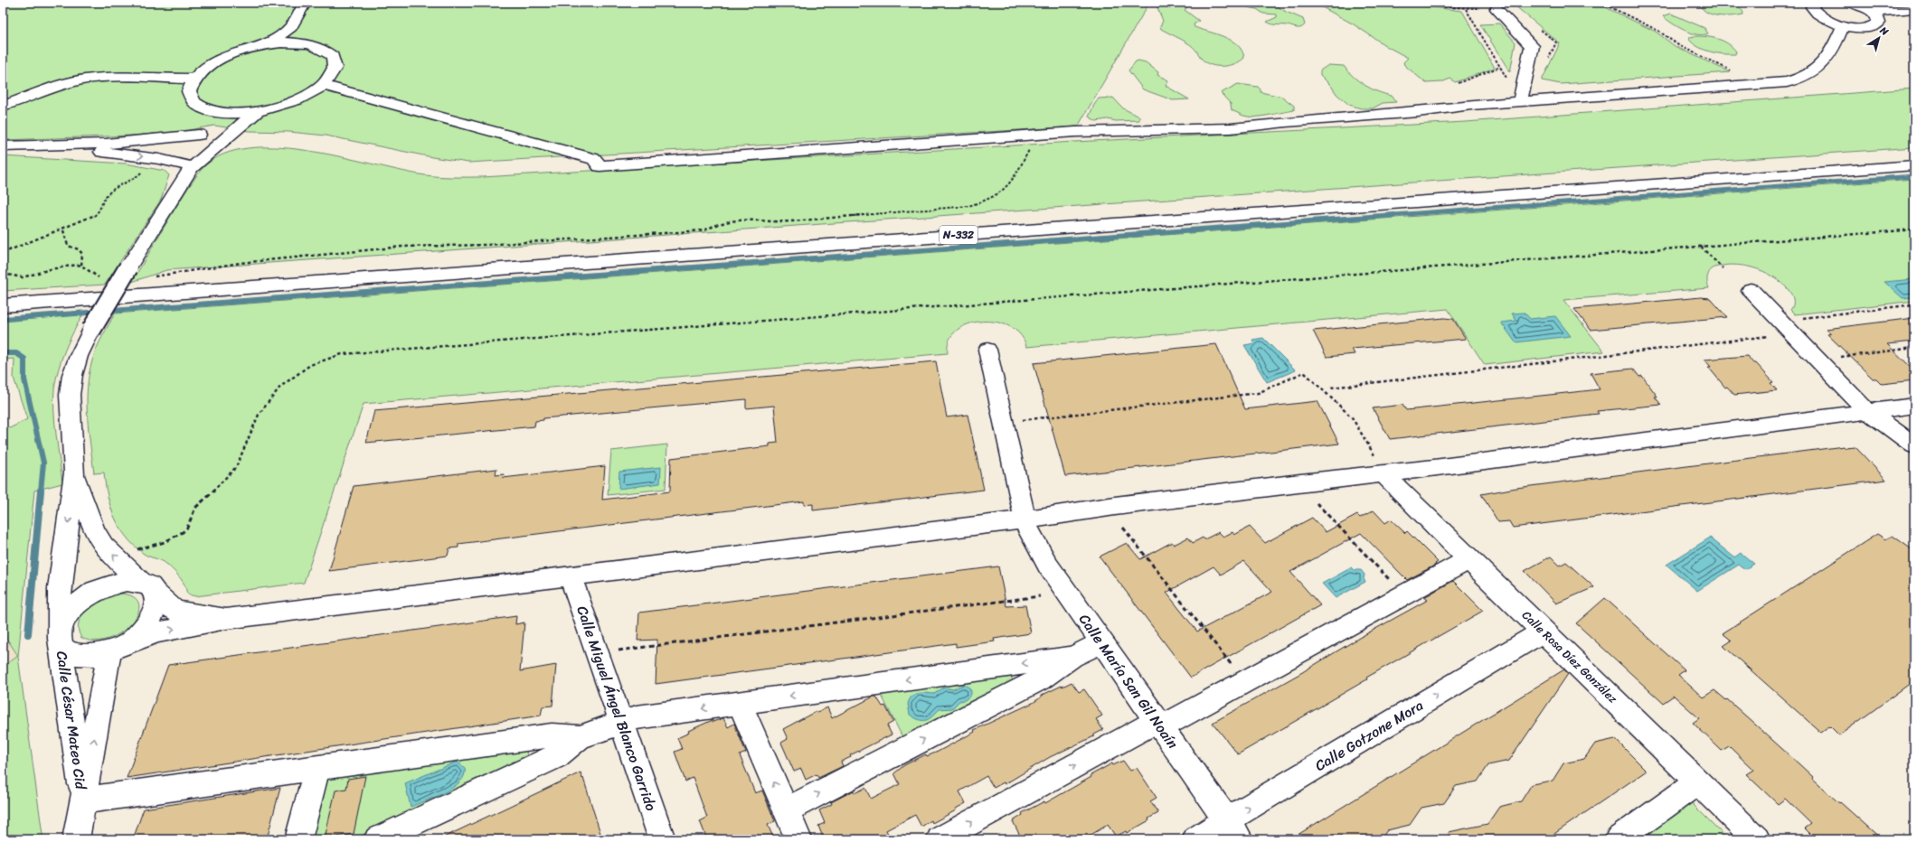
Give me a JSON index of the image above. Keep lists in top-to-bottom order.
{
  "streets": {
    "main road": [
      "N-332",
      "Calle Rosa Díez González",
      "Calle María San Gil Noaín",
      "Calle Miguel Ángel Blanco Garrido",
      "Calle César Mateo Cid",
      "Calle Gotzone Mora"
    ]
  },
  "crossings": [
    ["Calle Rosa Díez González", "Calle Gotzone Mora"],
    ["Calle María San Gil Noaín", "Calle Gotzone Mora"]
  ],
  "north": "top right"
}
